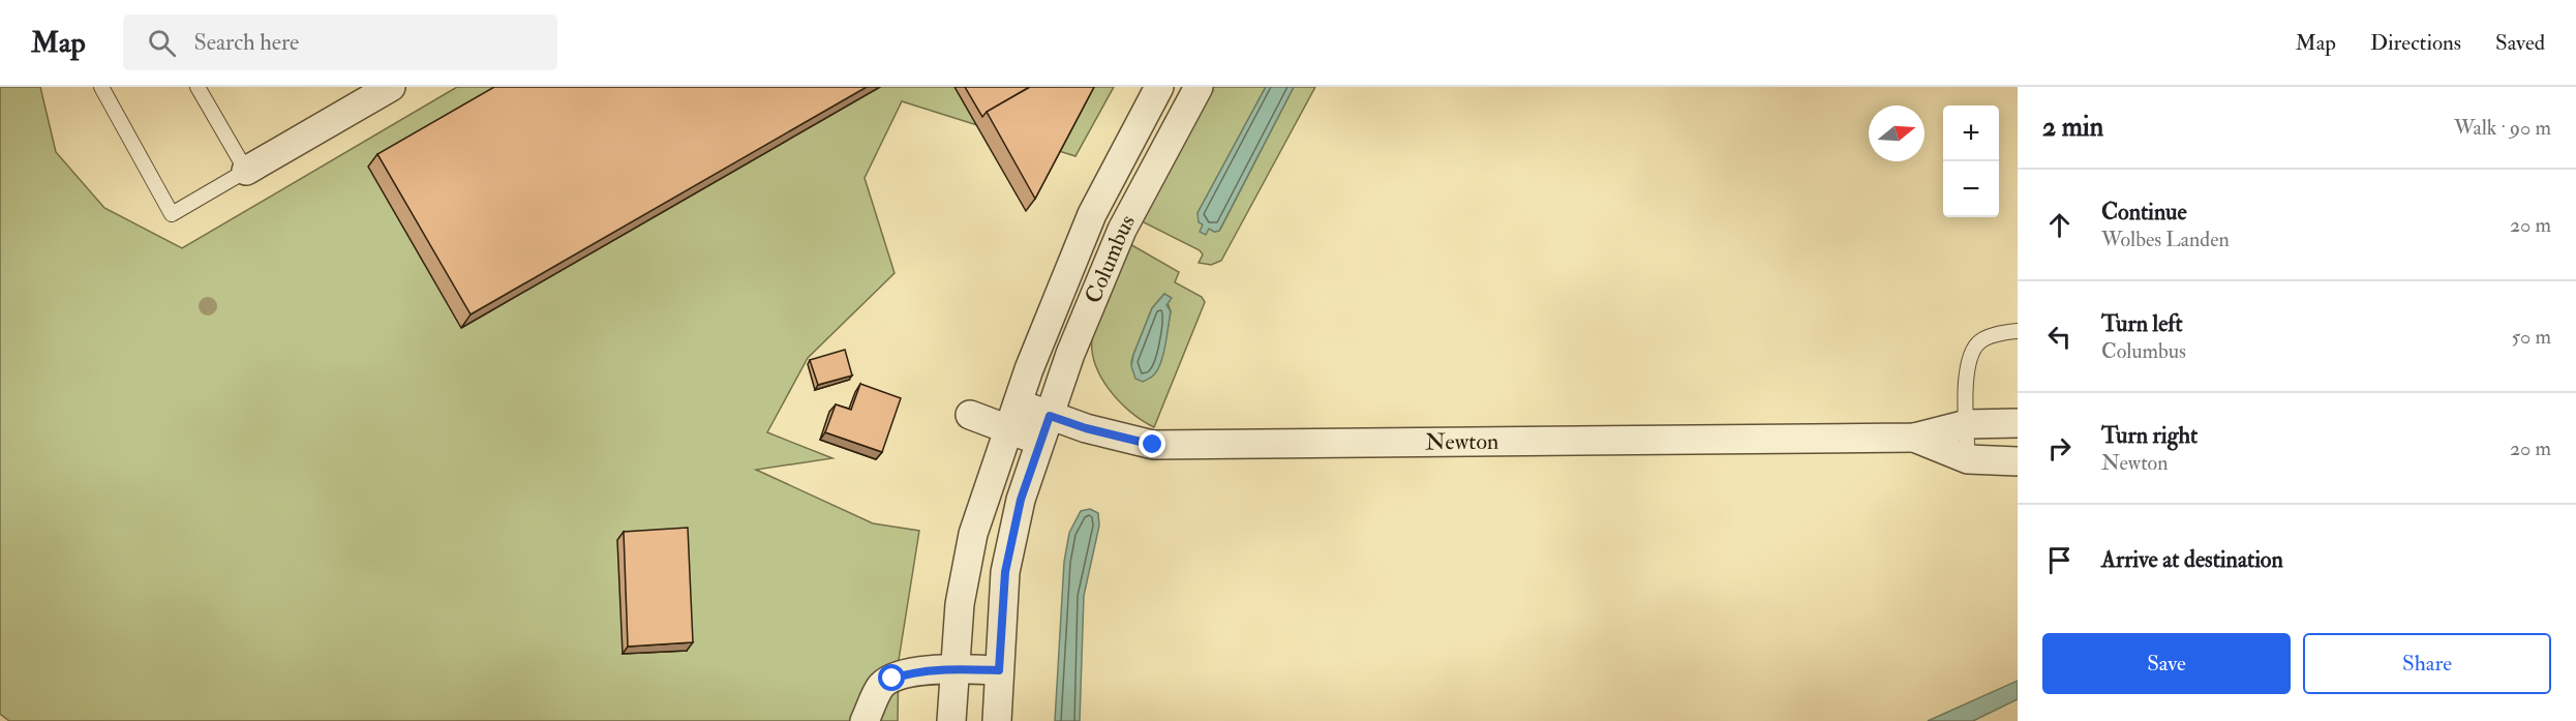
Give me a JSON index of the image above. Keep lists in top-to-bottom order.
{
  "streets": {
    "street": ["Columbus", "Newton"]
  },
  "crossings": [
    ["Columbus", "Newton"]
  ],
  "north": "right",
  "page": {
    "header": "Map",
    "search": "Search here",
    "nav": ["Map", "Directions", "Saved"],
    "heading": ["2 min", "Walk · 90 m"],
    "map_buttons": ["+", "−"],
    "list": [
      ["Continue", "Wolbes Landen", "20 m"],
      ["Turn left", "Columbus", "50 m"],
      ["Turn right", "Newton", "20 m"],
      "Arrive at destination"
    ],
    "buttons": ["Save", "Share"]
  }
}
